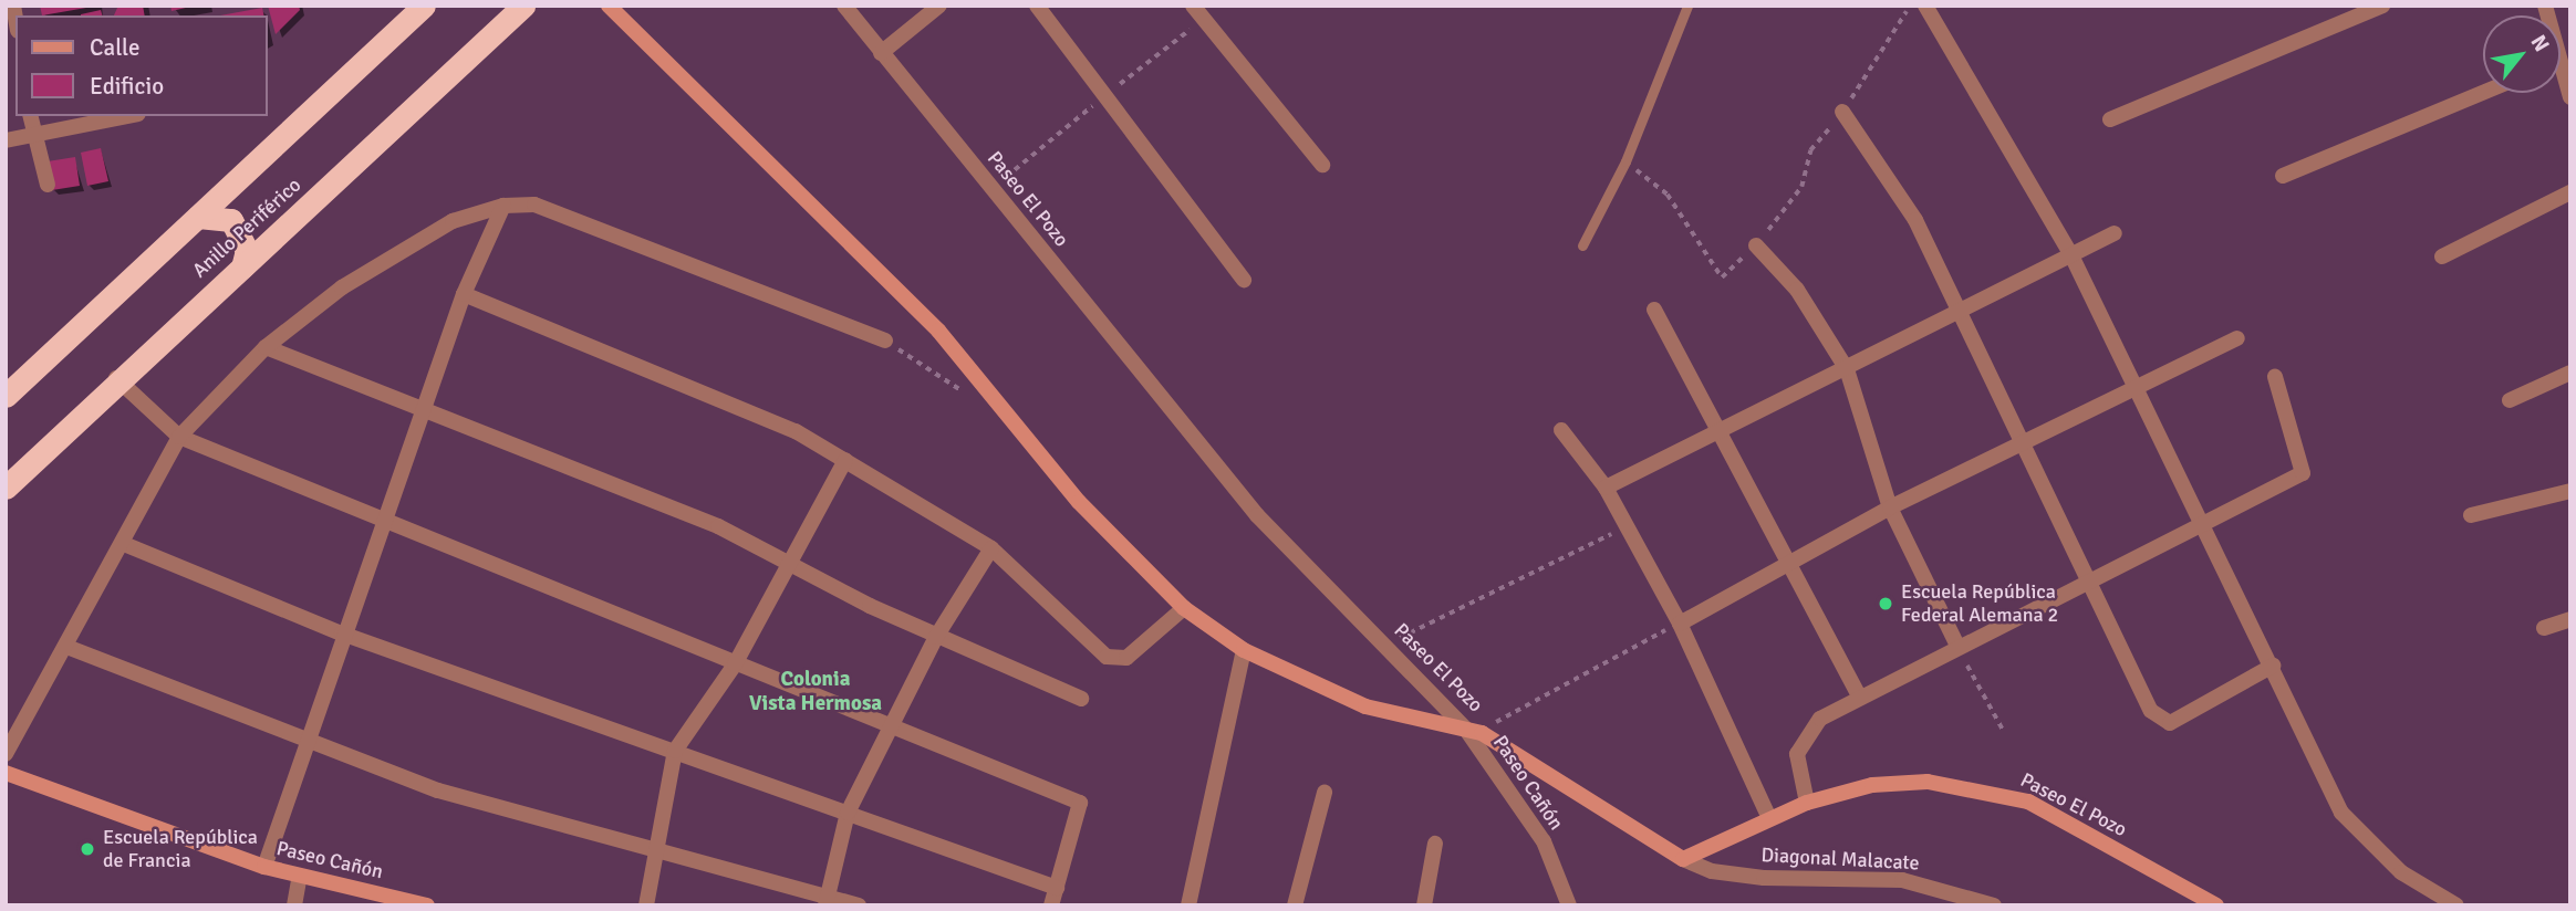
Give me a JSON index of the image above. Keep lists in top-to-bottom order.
{
  "streets": {
    "highway": ["Anillo Periférico"],
    "street": ["Paseo El Pozo", "Paseo Cañón", "Diagonal Malacate"]
  },
  "crossings": [
    ["Paseo El Pozo", "Paseo Cañón"],
    ["Paseo El Pozo", "Diagonal Malacate"]
  ],
  "districts": ["Colonia Vista Hermosa"],
  "places": ["Escuela República Federal Alemana 2", "Escuela República de Francia"],
  "legend": ["Calle", "Edificio"],
  "north": "top right"
}
